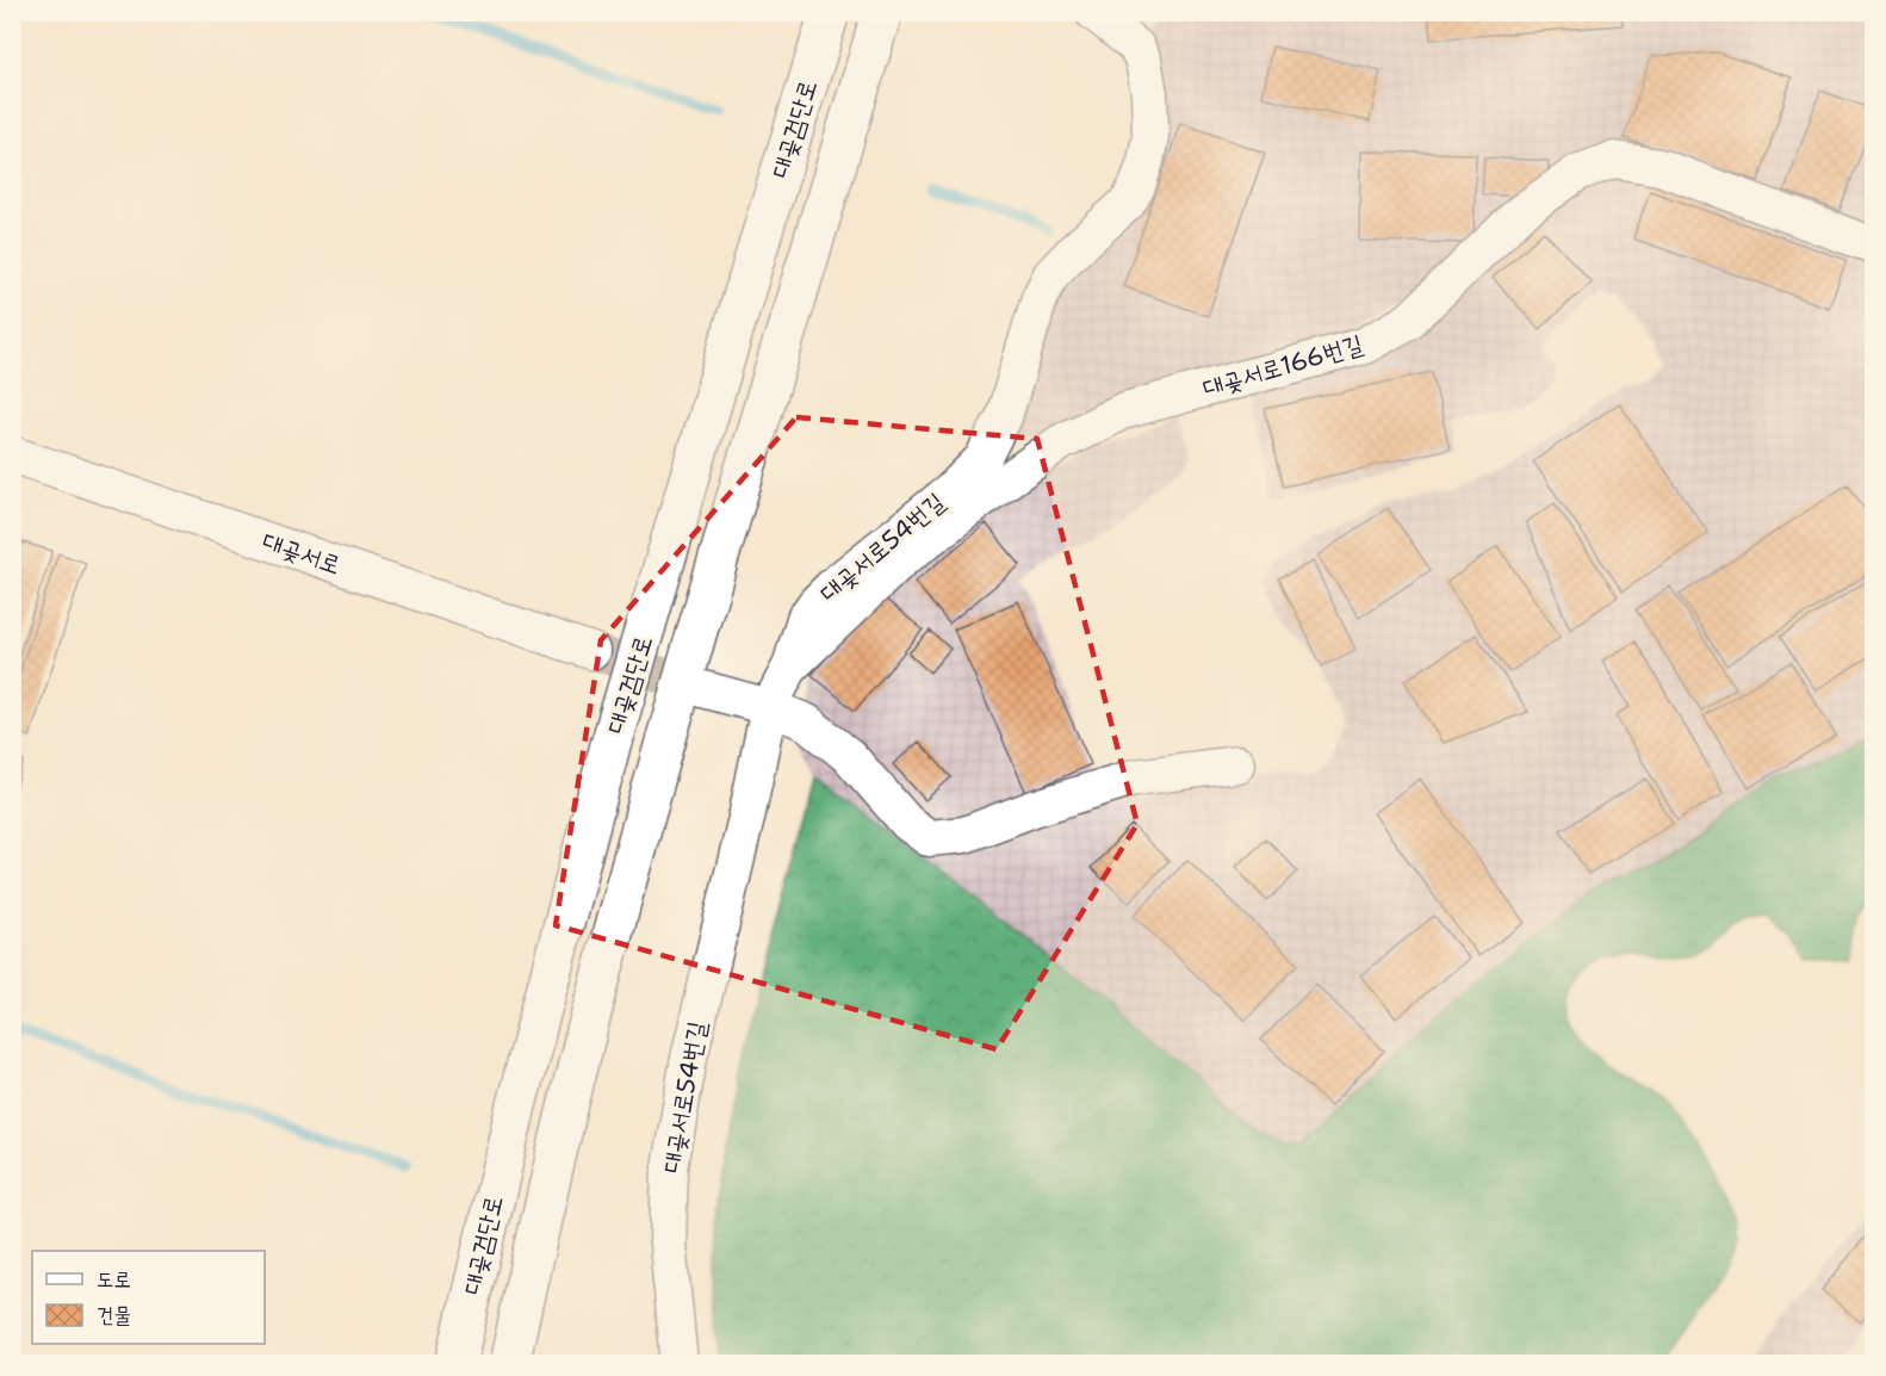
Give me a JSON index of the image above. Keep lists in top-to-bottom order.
{
  "streets": {
    "main road": ["대곶검단로"],
    "lane": ["대곶서로166번길", "대곶서로54번길", "대곶서로"]
  },
  "crossings": [
    ["대곶서로166번길", "대곶서로54번길"]
  ],
  "legend": ["도로", "건물"]
}
